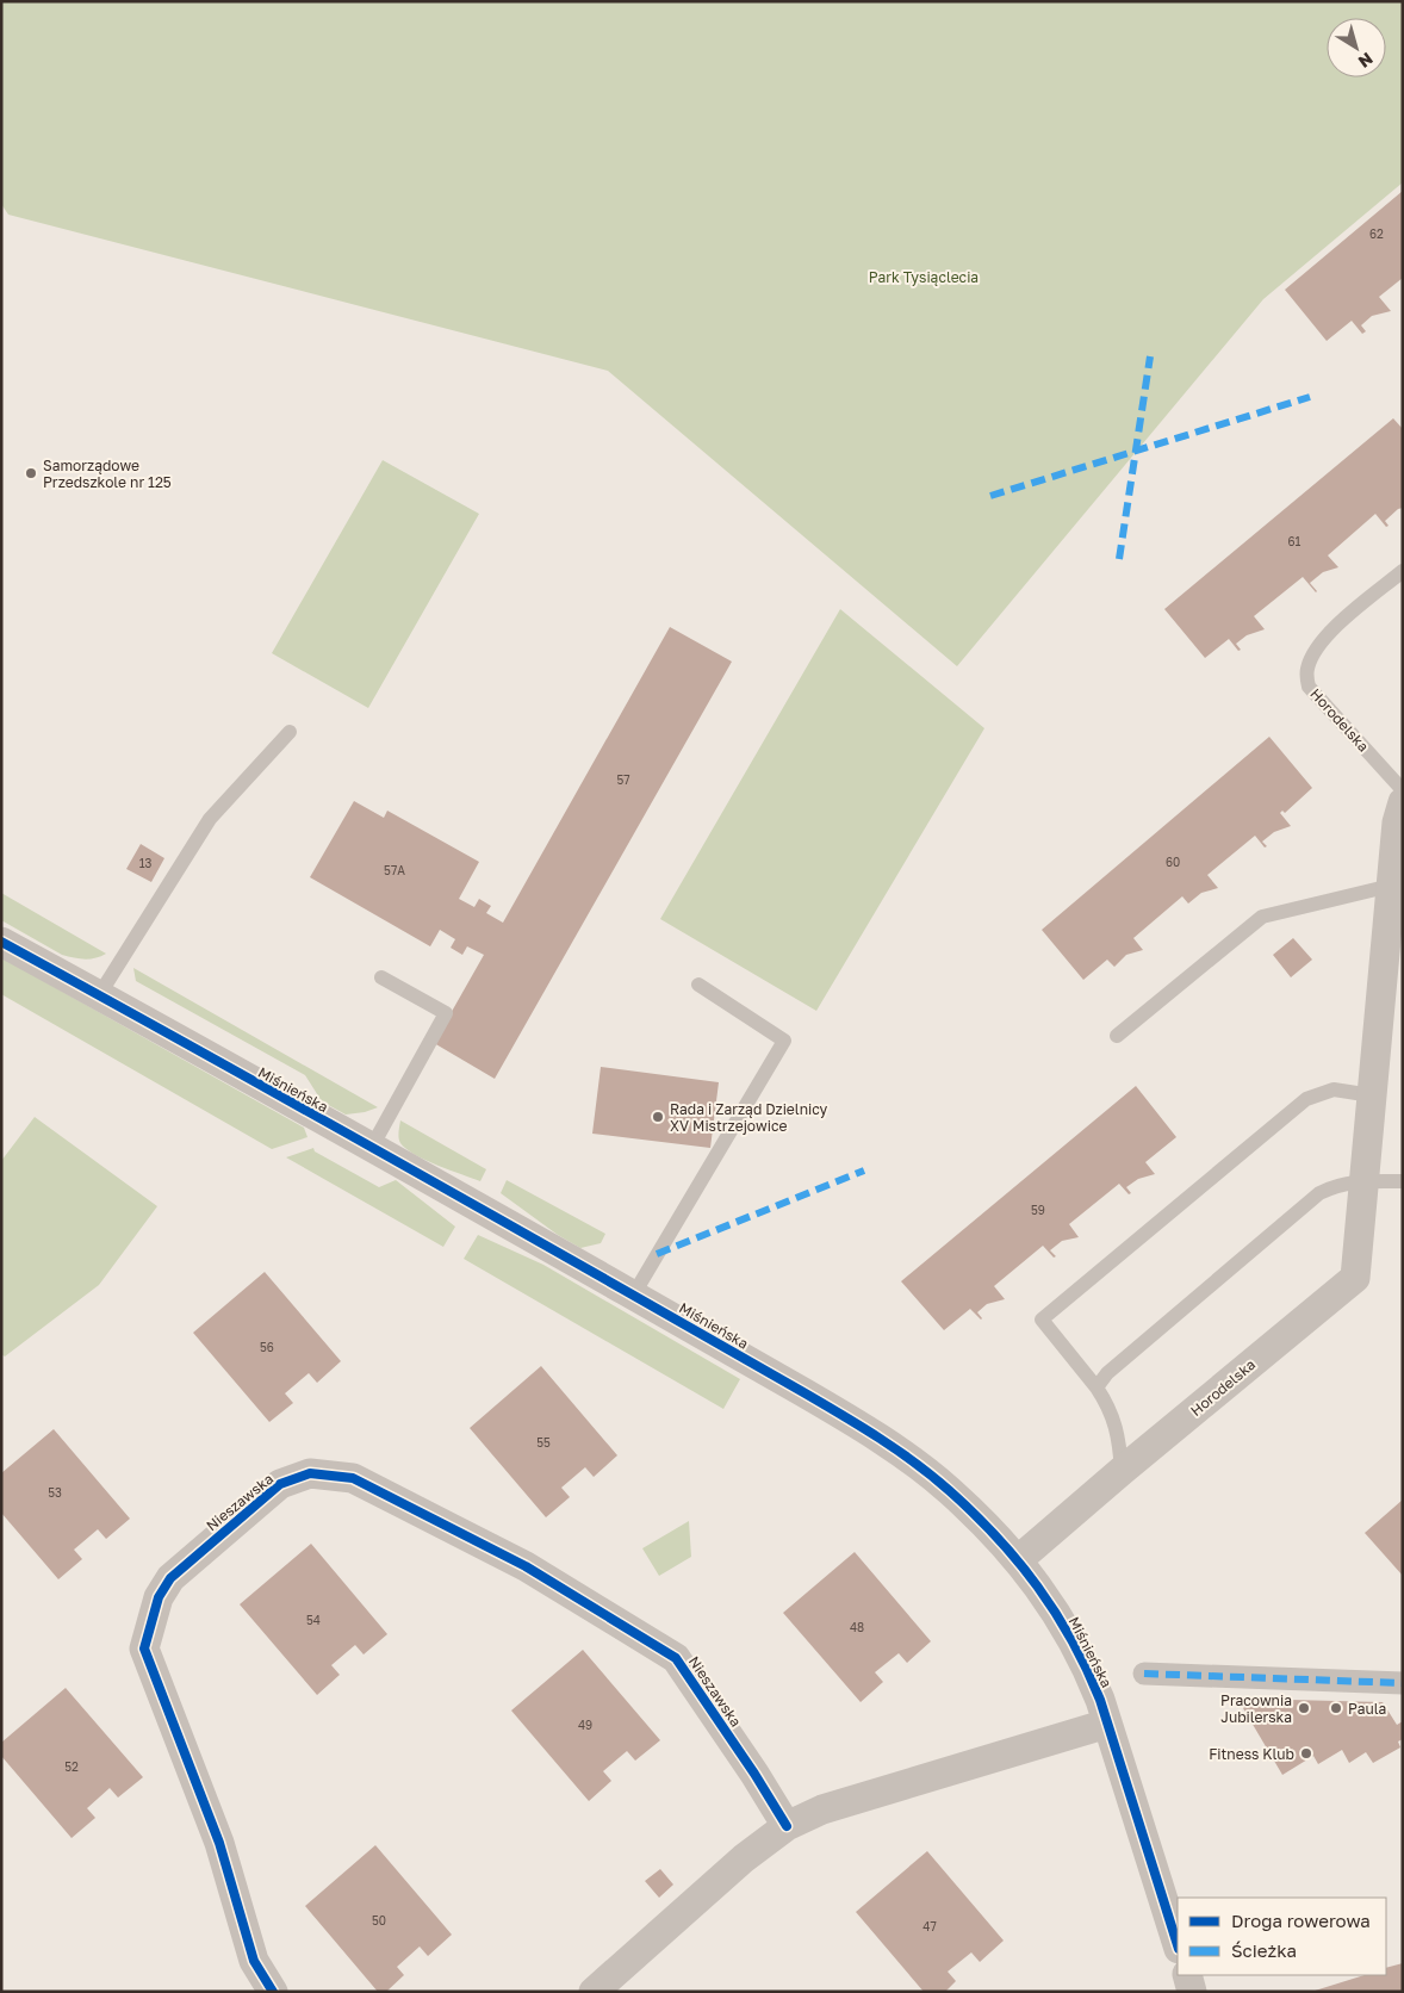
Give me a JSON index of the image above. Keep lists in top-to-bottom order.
{
  "streets": {
    "street": ["Horodelska", "Miśnieńska", "Nieszawska"]
  },
  "crossings": [
    ["Horodelska", "Miśnieńska"]
  ],
  "parks": ["Park Tysiąclecia"],
  "places": [
    "Samorządowe Przedszkole nr 125",
    "Rada i Zarząd Dzielnicy XV Mistrzejowice",
    "Pracownia Jubilerska",
    "Paula",
    "Fitness Klub"
  ],
  "house_numbers": [
    "62",
    "61",
    "57",
    "60",
    "13",
    "57A",
    "59",
    "56",
    "55",
    "53",
    "54",
    "48",
    "49",
    "52",
    "50",
    "47"
  ],
  "legend": ["Droga rowerowa", "Ścieżka"],
  "north": "bottom right"
}
